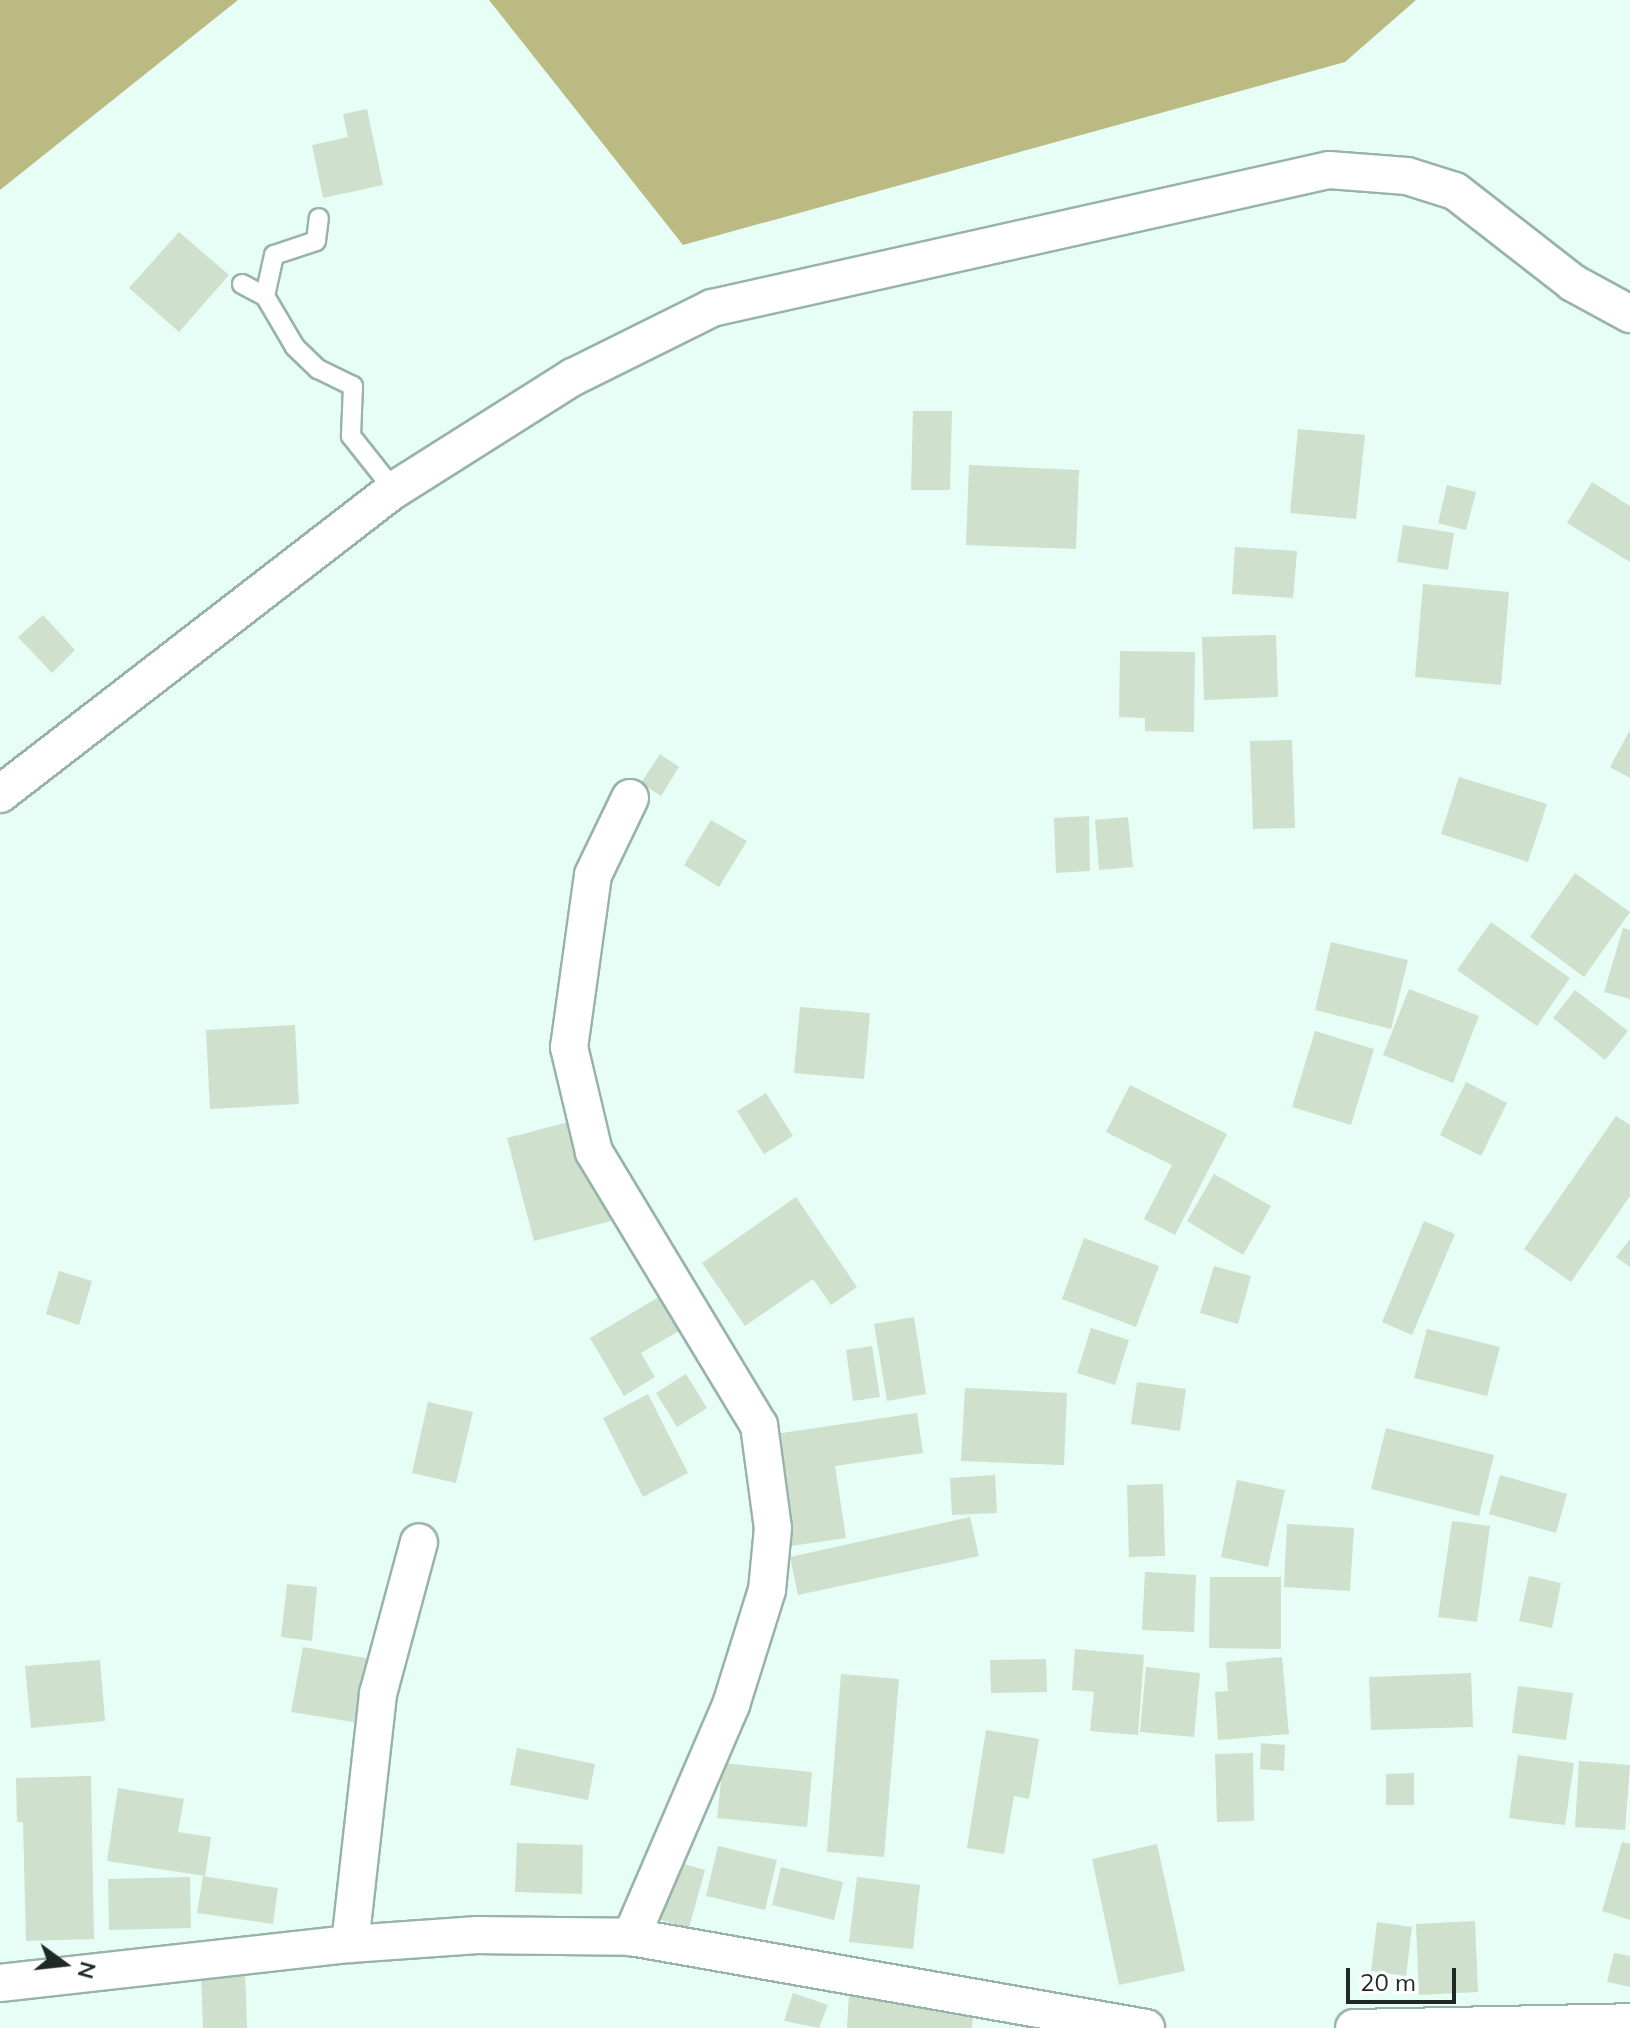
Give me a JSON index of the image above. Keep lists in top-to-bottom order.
{
  "scale_bar": "20 m",
  "north": "right"
}
